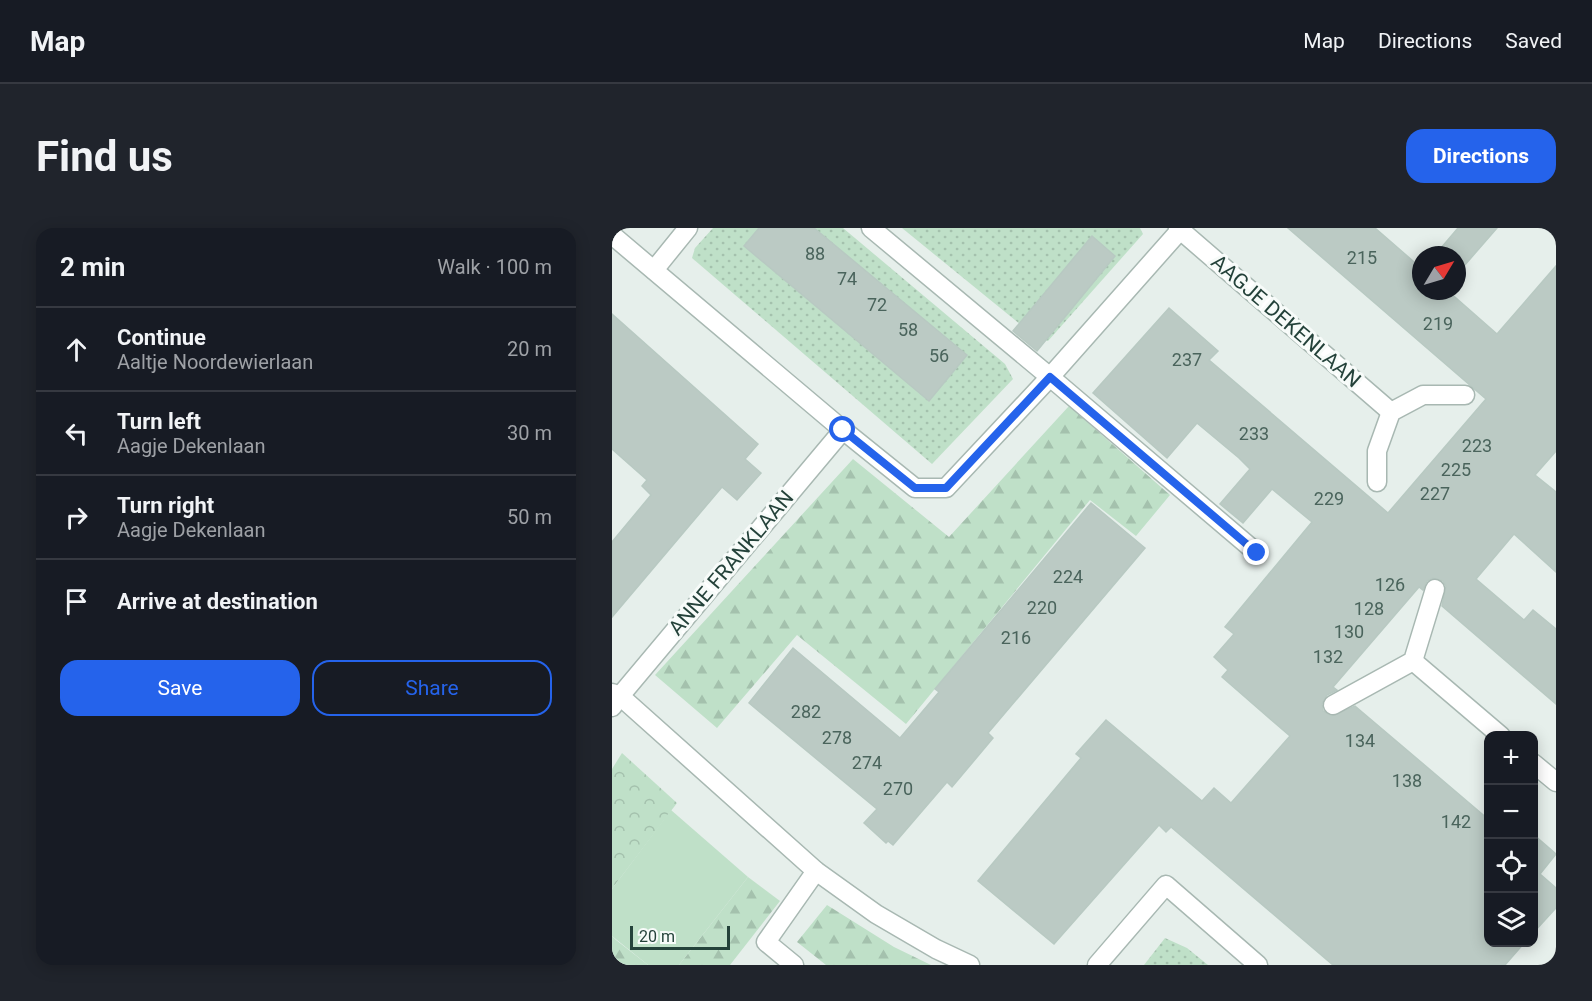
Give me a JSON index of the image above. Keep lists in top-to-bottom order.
{
  "streets": {
    "street": ["AAGJE DEKENLAAN", "ANNE FRANKLAAN"]
  },
  "crossings": [
    ["AAGJE DEKENLAAN", "ANNE FRANKLAAN"]
  ],
  "house_numbers": [
    "88",
    "215",
    "74",
    "72",
    "219",
    "58",
    "56",
    "237",
    "233",
    "223",
    "225",
    "227",
    "229",
    "224",
    "126",
    "220",
    "128",
    "130",
    "216",
    "132",
    "282",
    "278",
    "134",
    "274",
    "138",
    "270",
    "142"
  ],
  "scale_bar": "20 m",
  "north": "top right",
  "page": {
    "header": "Map",
    "nav": ["Map", "Directions", "Saved"],
    "buttons": [
      "Directions",
      ["Save", "Share"]
    ],
    "title": "Find us",
    "heading": ["2 min", "Walk · 100 m"],
    "list": [
      ["Continue", "Aaltje Noordewierlaan", "20 m"],
      ["Turn left", "Aagje Dekenlaan", "30 m"],
      ["Turn right", "Aagje Dekenlaan", "50 m"],
      "Arrive at destination"
    ],
    "map_buttons": ["+", "−"],
    "scale": "20 m"
  }
}
